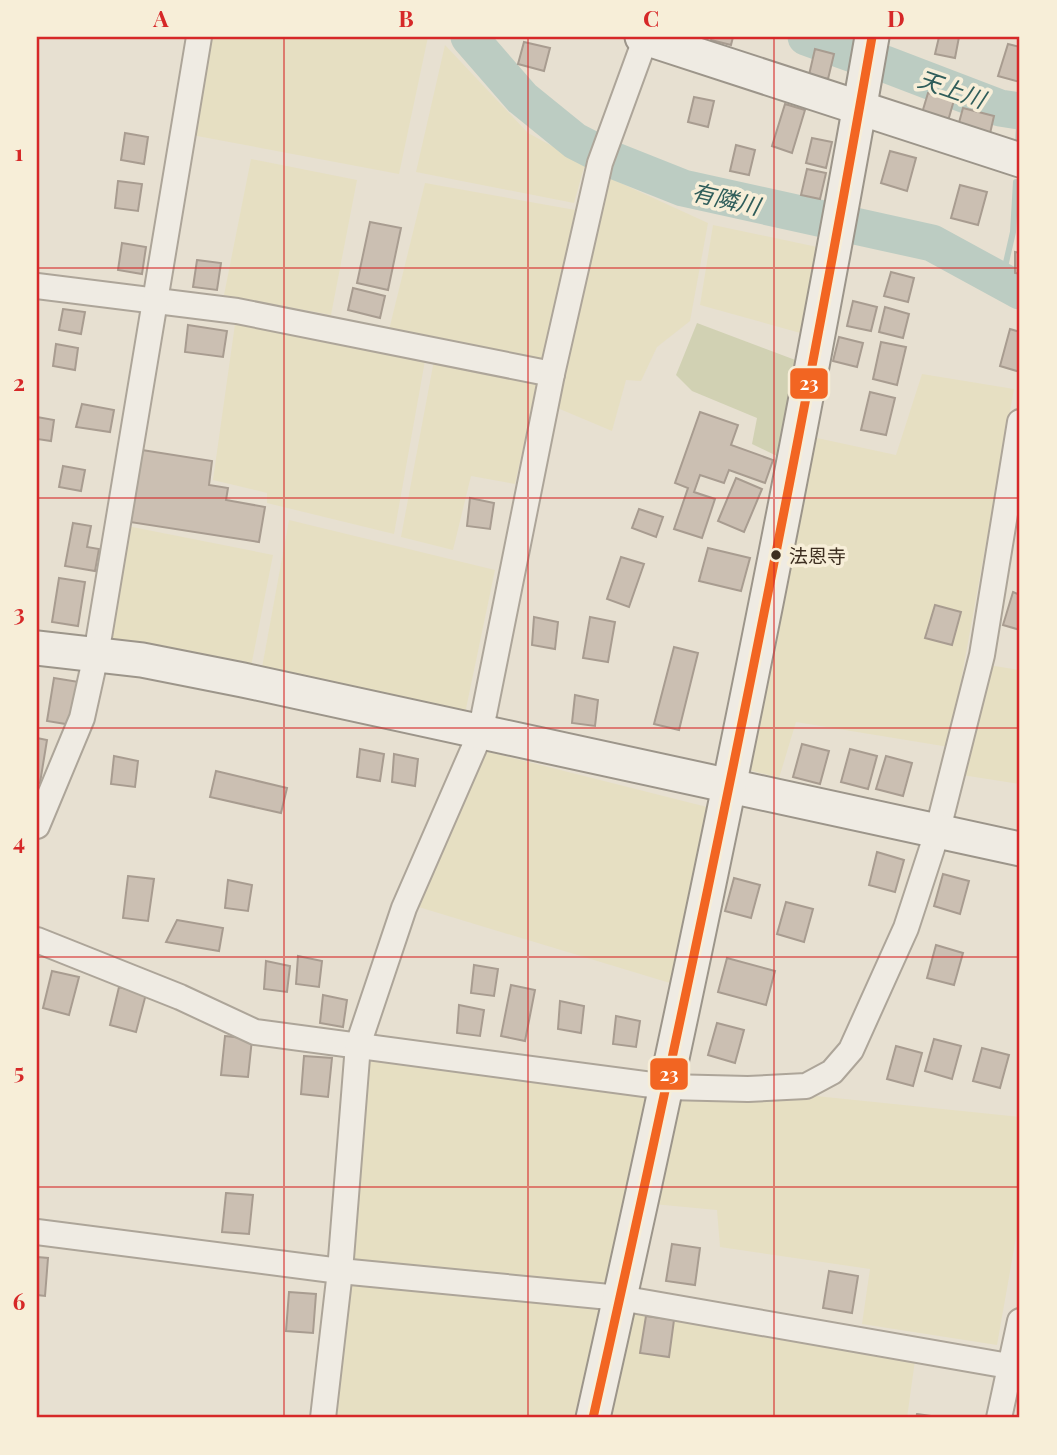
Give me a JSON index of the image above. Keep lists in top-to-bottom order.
{
  "water": ["天上川", "有隣川"],
  "places": ["法恩寺"],
  "lines": ["transit line 23"],
  "grid": {
    "columns": [
      "A",
      "B",
      "C",
      "D"
    ],
    "rows": [
      "1",
      "2",
      "3",
      "4",
      "5",
      "6"
    ]
  }
}
